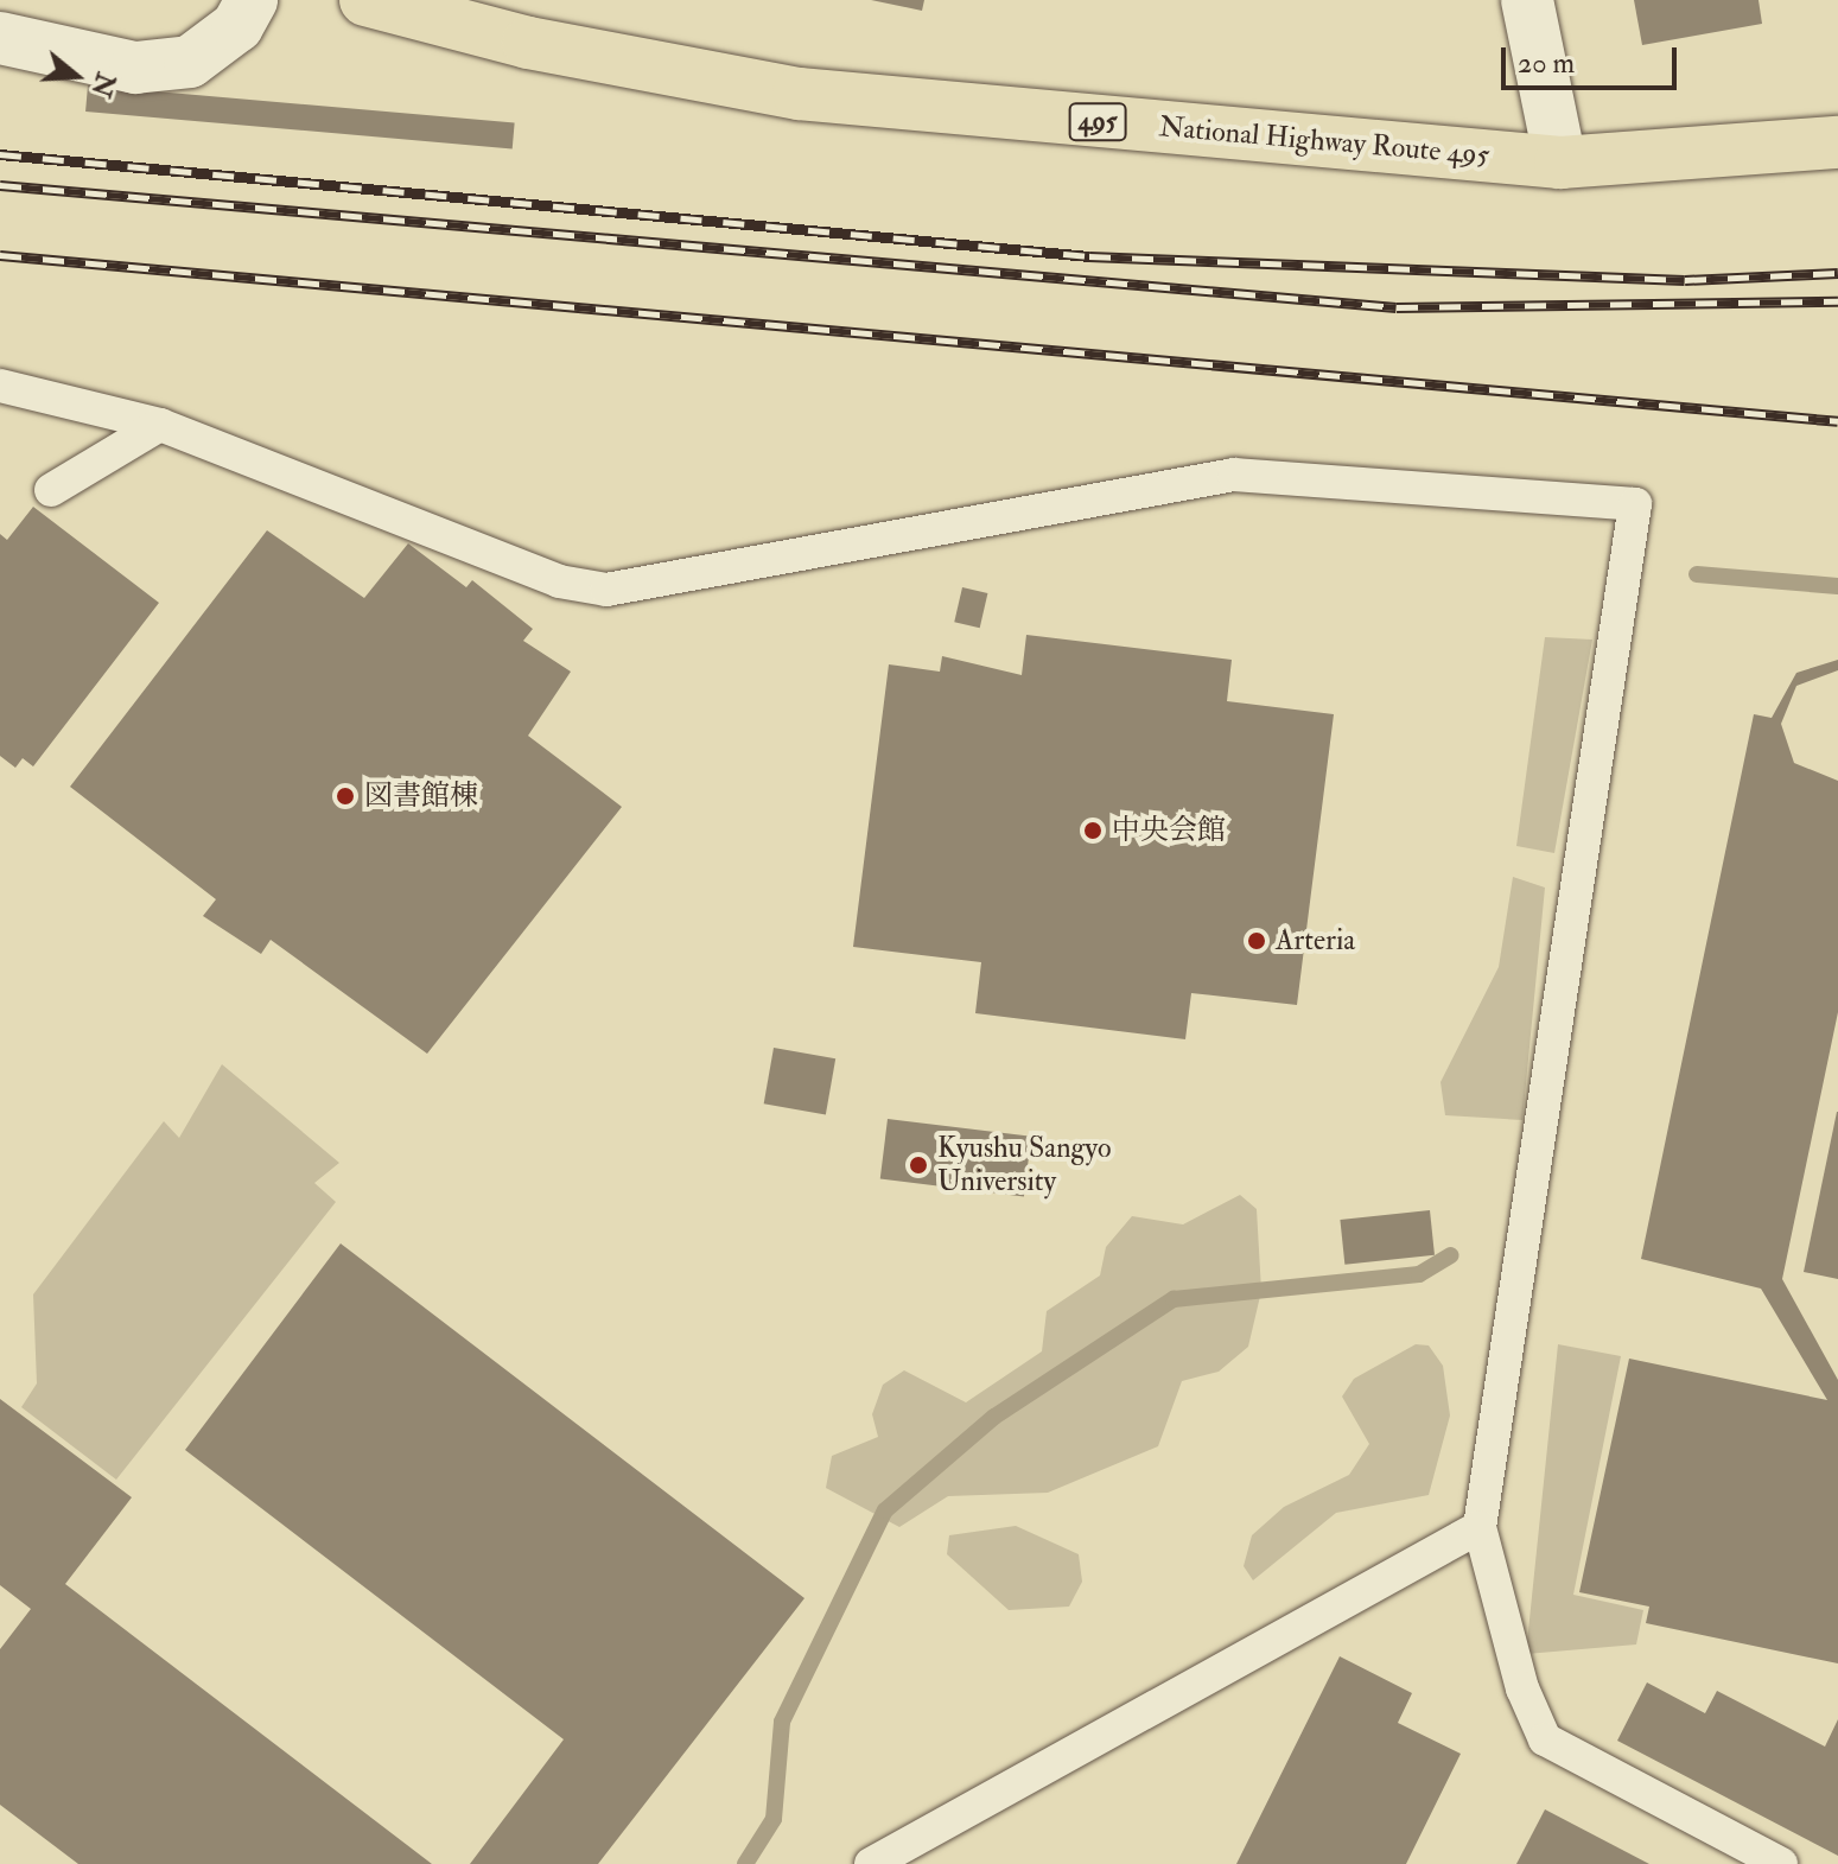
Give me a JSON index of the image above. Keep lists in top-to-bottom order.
{
  "streets": {
    "highway": ["495", "National Highway Route 495"]
  },
  "places": [
    "図書館棟",
    "中央会館",
    "Arteria",
    "Kyushu Sangyo University"
  ],
  "scale_bar": "20 m",
  "north": "right"
}
